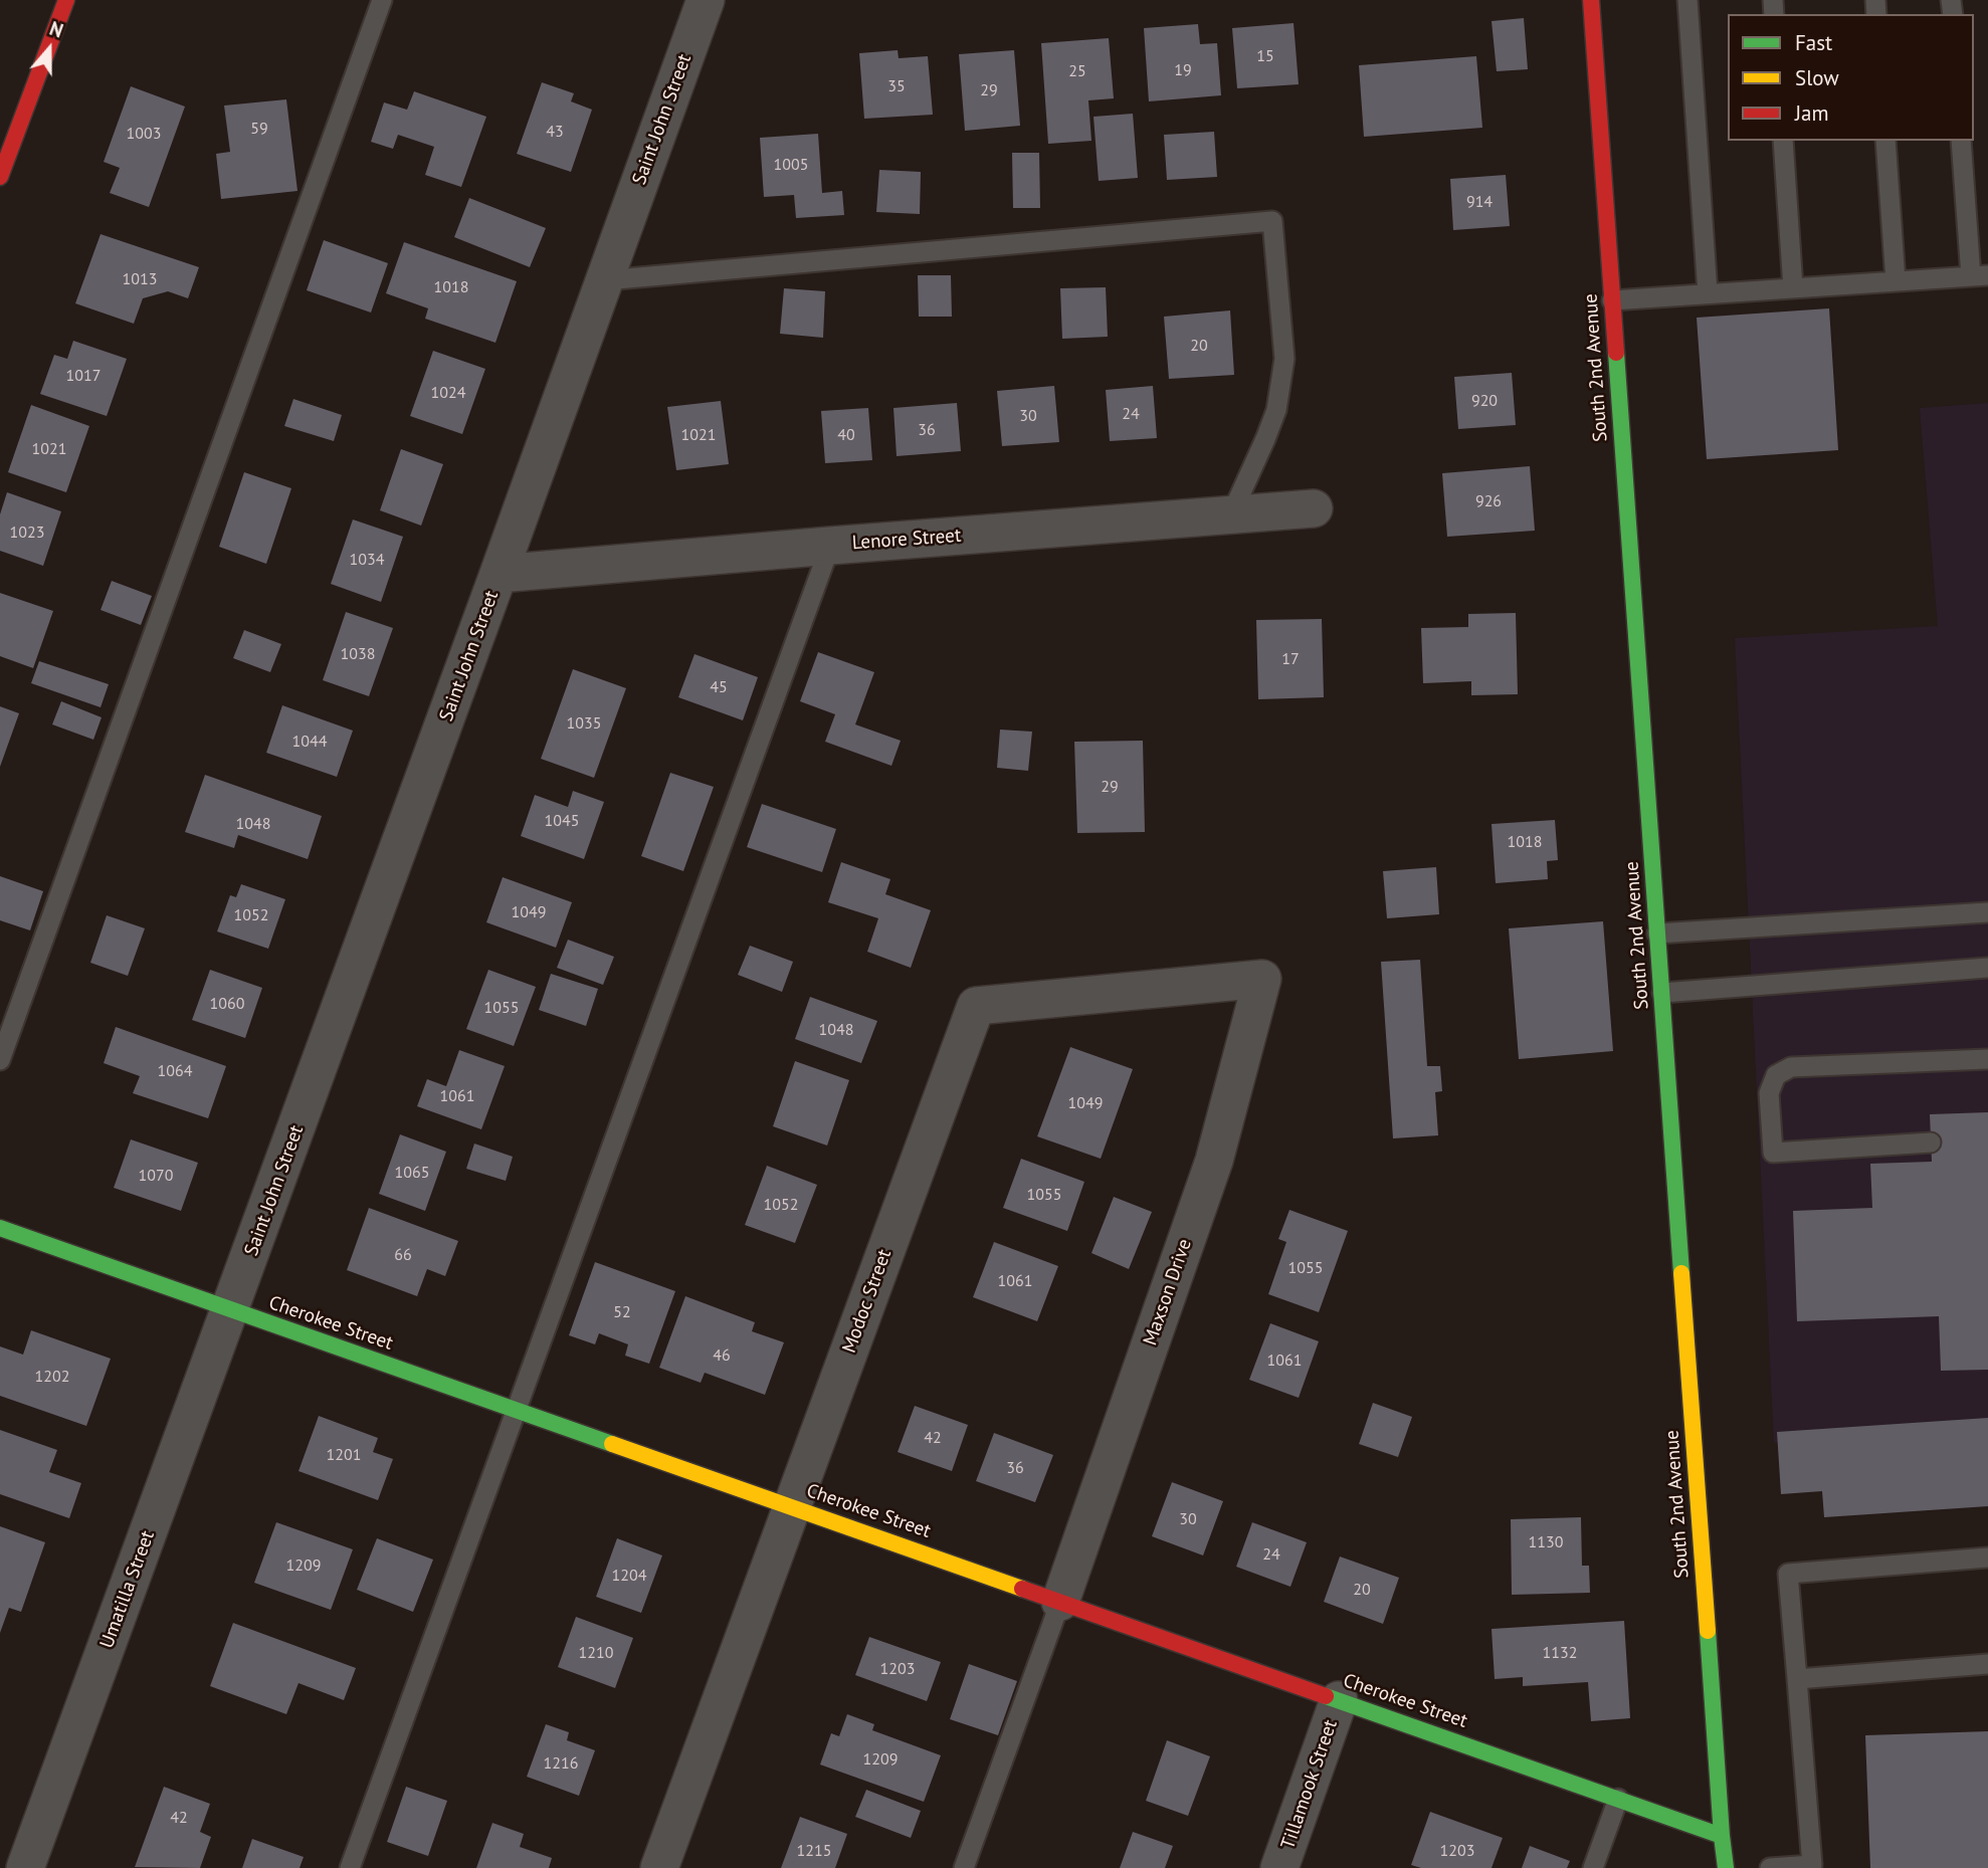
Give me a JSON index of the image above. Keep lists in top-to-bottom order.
{
  "streets": {
    "street": [
      "Saint John Street",
      "South 2nd Avenue",
      "Lenore Street",
      "Maxson Drive",
      "Modoc Street",
      "Cherokee Street",
      "Umatilla Street",
      "Tillamook Street"
    ]
  },
  "crossings": [
    ["Saint John Street", "Lenore Street"],
    ["Saint John Street", "Cherokee Street"],
    ["Saint John Street", "Umatilla Street"],
    ["South 2nd Avenue", "Cherokee Street"],
    ["Maxson Drive", "Modoc Street"],
    ["Maxson Drive", "Cherokee Street"],
    ["Modoc Street", "Cherokee Street"],
    ["Cherokee Street", "Umatilla Street"],
    ["Cherokee Street", "Tillamook Street"]
  ],
  "house_numbers": [
    "15",
    "19",
    "25",
    "35",
    "29",
    "59",
    "43",
    "1003",
    "1005",
    "914",
    "1013",
    "1018",
    "20",
    "1017",
    "1024",
    "920",
    "24",
    "30",
    "36",
    "1021",
    "40",
    "1021",
    "926",
    "1023",
    "1034",
    "1038",
    "17",
    "45",
    "1035",
    "1044",
    "29",
    "1045",
    "1048",
    "1018",
    "1049",
    "1052",
    "1060",
    "1055",
    "1048",
    "1064",
    "1061",
    "1049",
    "1065",
    "1070",
    "1055",
    "1052",
    "66",
    "1055",
    "1061",
    "52",
    "46",
    "1061",
    "1202",
    "42",
    "1201",
    "36",
    "30",
    "1130",
    "24",
    "1209",
    "1204",
    "20",
    "1210",
    "1132",
    "1203",
    "1209",
    "1216",
    "42",
    "1215",
    "1203"
  ],
  "legend": ["Fast", "Slow", "Jam"],
  "north": "top"
}
